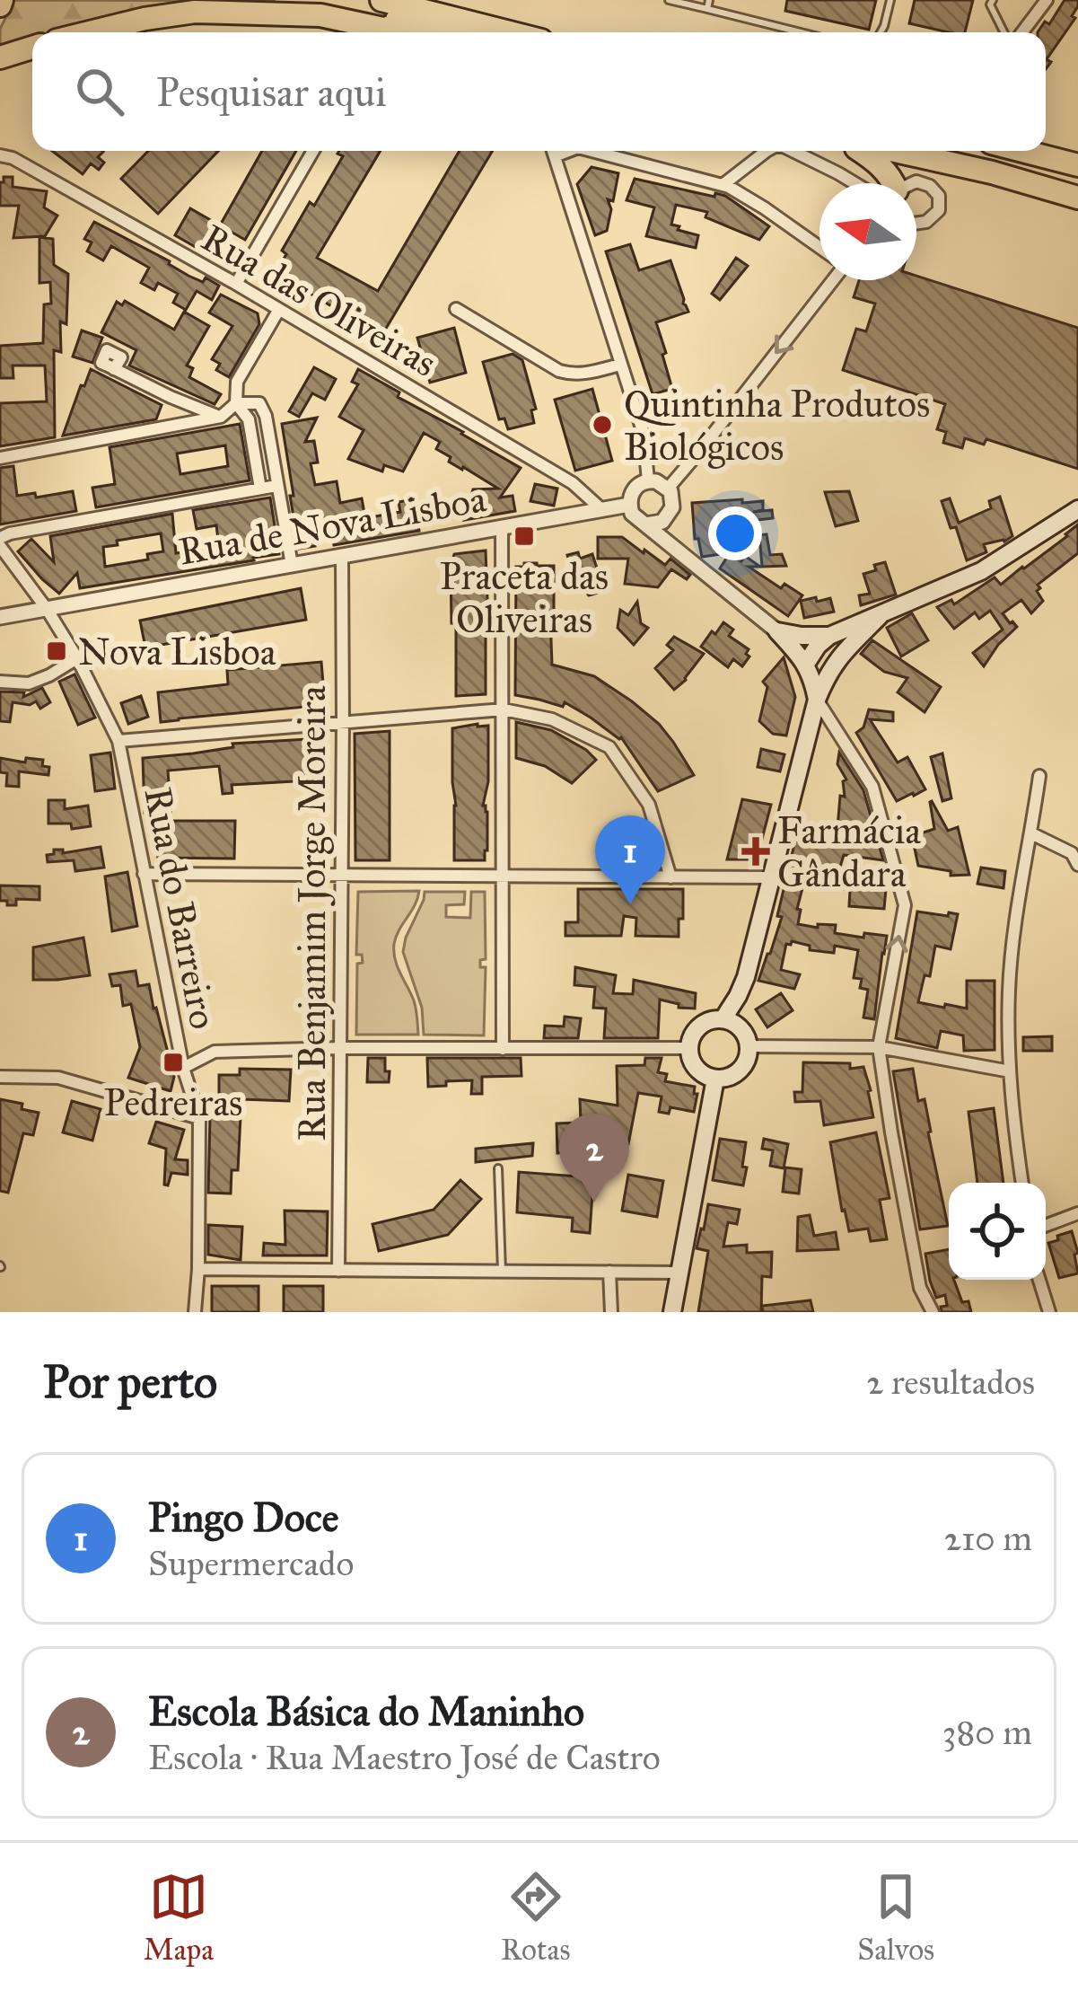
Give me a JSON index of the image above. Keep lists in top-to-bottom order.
{
  "streets": {
    "street": [
      "Rua das Oliveiras",
      "Rua de Nova Lisboa",
      "Rua do Barreiro",
      "Rua Benjamim Jorge Moreira"
    ]
  },
  "crossings": [
    ["Rua das Oliveiras", "Rua de Nova Lisboa"],
    ["Rua de Nova Lisboa", "Rua do Barreiro"],
    ["Rua de Nova Lisboa", "Rua Benjamim Jorge Moreira"]
  ],
  "places": {
    "other": ["Quintinha Produtos Biológicos"],
    "transit": ["Praceta das Oliveiras", "Nova Lisboa", "Pedreiras"],
    "health": ["Farmácia Gândara"]
  },
  "north": "left",
  "page": {
    "search": "Pesquisar aqui",
    "pins": ["1", "2"],
    "heading": ["Por perto", "2 resultados"],
    "list": [
      {
        "mark": "1",
        "name": "Pingo Doce",
        "note": "Supermercado",
        "value": "210 m"
      },
      {
        "mark": "2",
        "name": "Escola Básica do Maninho",
        "note": "Escola · Rua Maestro José de Castro",
        "value": "380 m"
      }
    ],
    "nav": ["Mapa", "Rotas", "Salvos"]
  }
}
